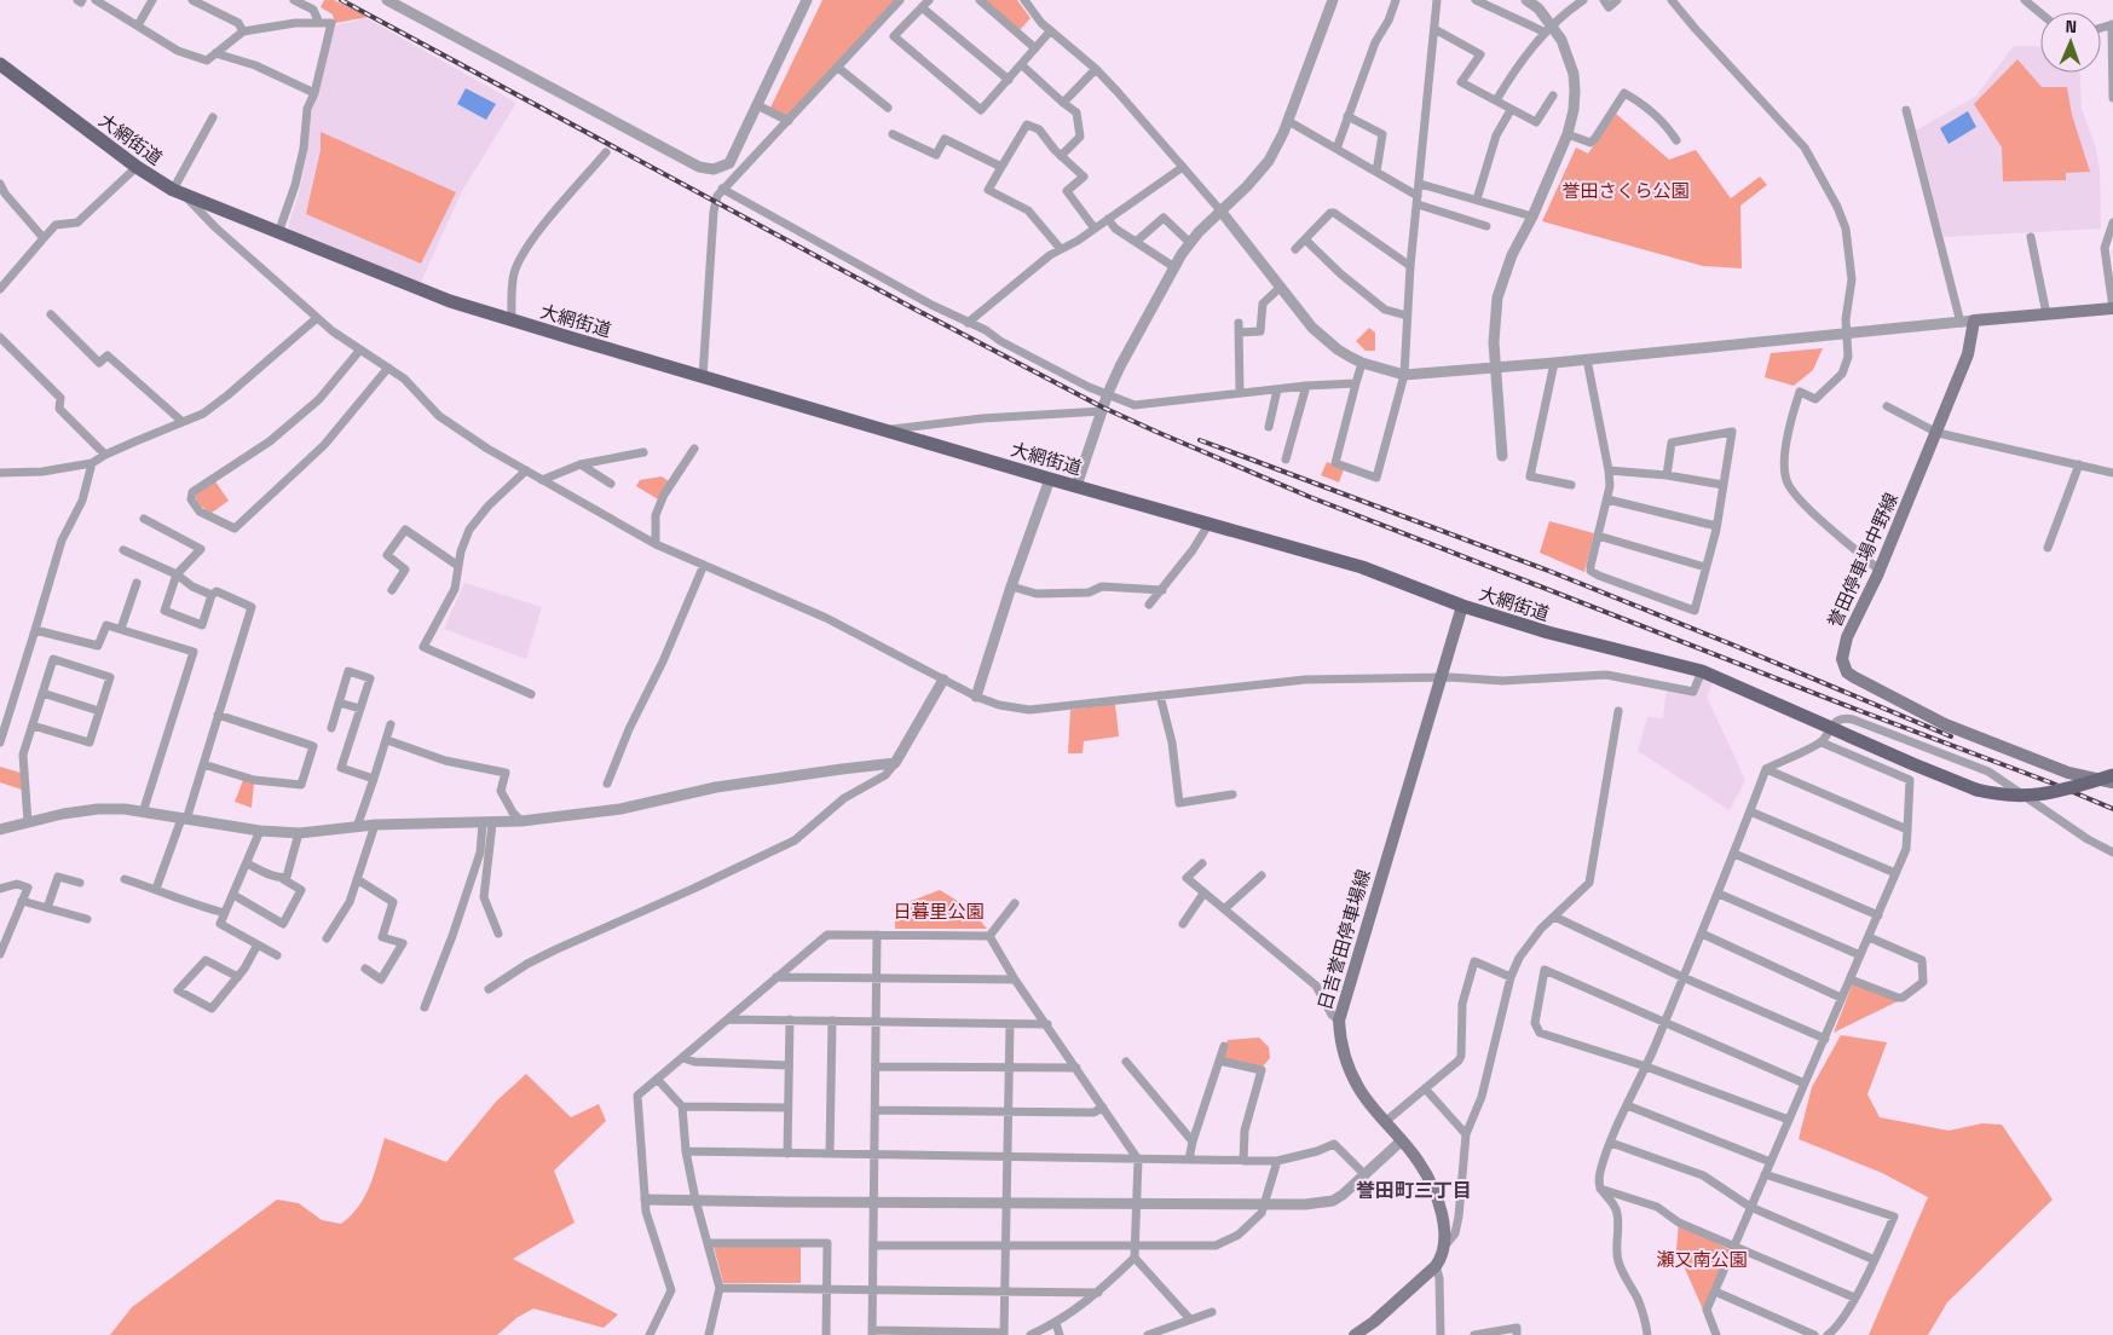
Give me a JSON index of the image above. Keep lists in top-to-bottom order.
{
  "streets": {
    "main road": ["大網街道", "誉田停車場中野線", "日吉誉田停車場線"]
  },
  "crossings": [
    ["大網街道", "日吉誉田停車場線"]
  ],
  "districts": ["誉田町三丁目"],
  "parks": ["誉田さくら公園", "日暮里公園", "瀬又南公園"],
  "north": "top"
}
